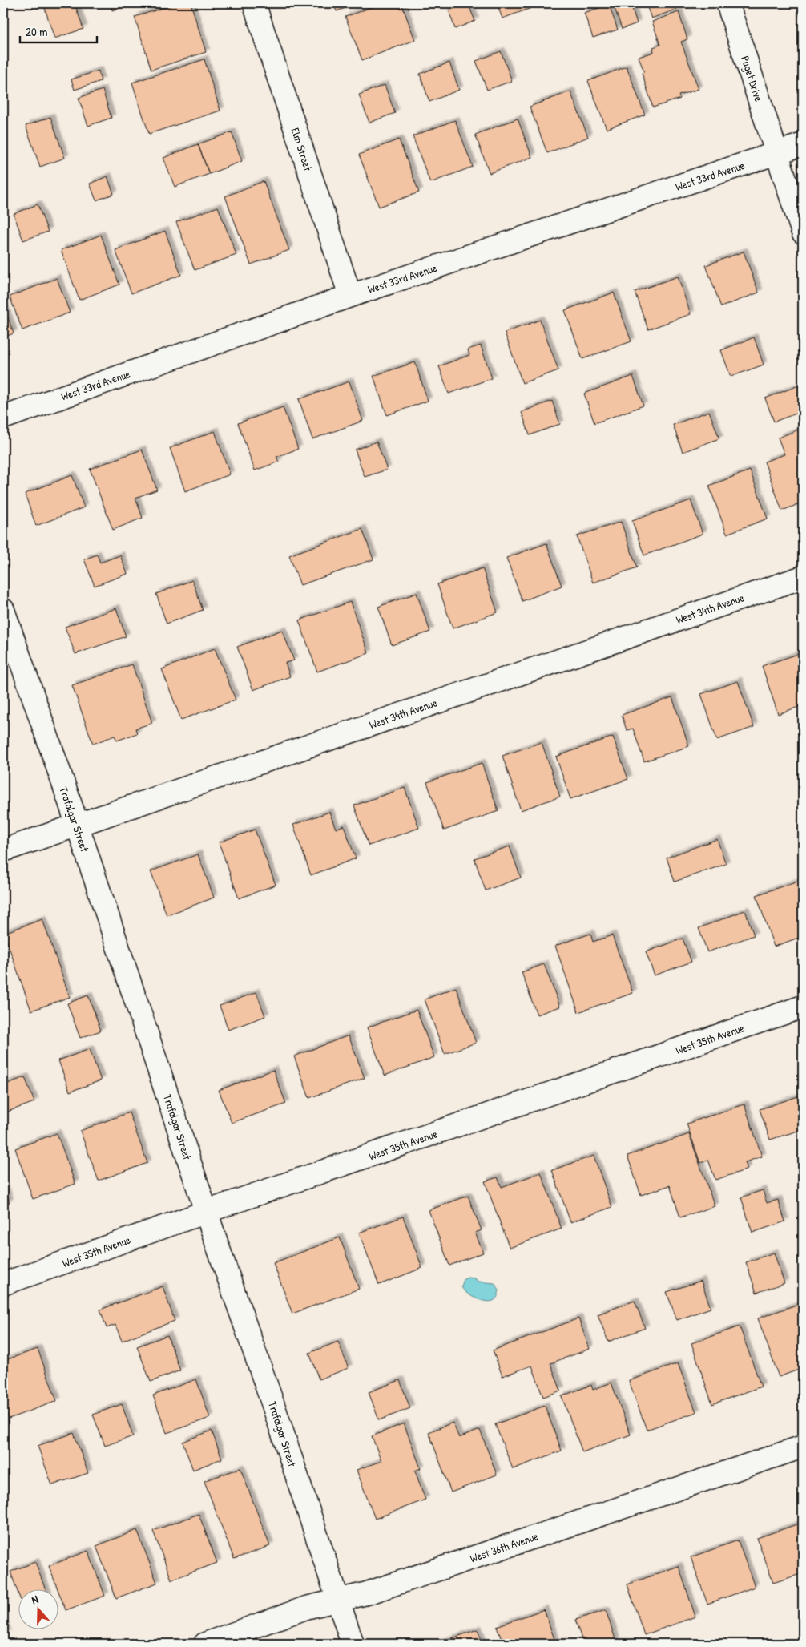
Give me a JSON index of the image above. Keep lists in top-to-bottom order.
{
  "streets": {
    "street": [
      "Puget Drive",
      "Elm Street",
      "West 33rd Avenue",
      "West 34th Avenue",
      "Trafalgar Street",
      "West 35th Avenue",
      "West 36th Avenue"
    ]
  },
  "crossings": [
    ["Puget Drive", "West 33rd Avenue"],
    ["Elm Street", "West 33rd Avenue"],
    ["West 34th Avenue", "Trafalgar Street"],
    ["Trafalgar Street", "West 35th Avenue"],
    ["Trafalgar Street", "West 36th Avenue"]
  ],
  "scale_bar": "20 m",
  "north": "top"
}
